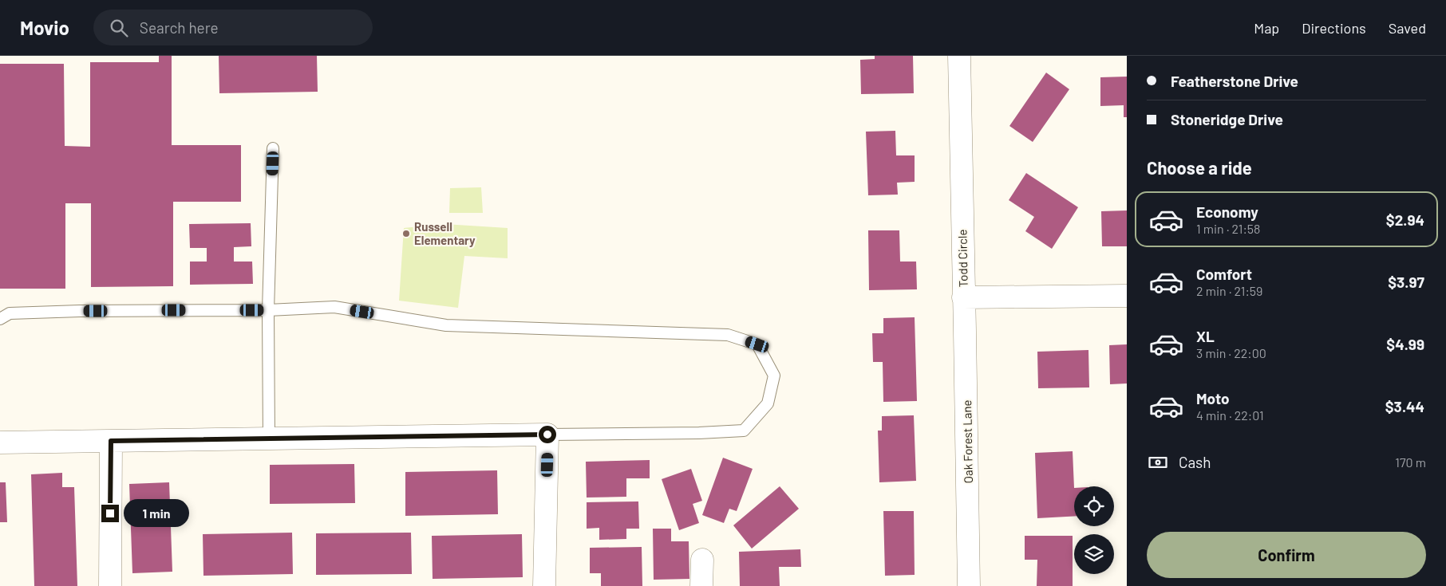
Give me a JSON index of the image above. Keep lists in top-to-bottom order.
{
  "streets": {
    "street": ["Todd Circle", "Oak Forest Lane"]
  },
  "crossings": [
    ["Todd Circle", "Oak Forest Lane"]
  ],
  "places": ["Russell Elementary"],
  "page": {
    "header": "Movio",
    "search": "Search here",
    "nav": ["Map", "Directions", "Saved"],
    "banner": ["Featherstone Drive", "Stoneridge Drive"],
    "heading": "Choose a ride",
    "list": [
      {
        "name": "Economy",
        "note": "1 min · 21:58",
        "value": "$2.94"
      },
      {
        "name": "Comfort",
        "note": "2 min · 21:59",
        "value": "$3.97"
      },
      {
        "name": "XL",
        "note": "3 min · 22:00",
        "value": "$4.99"
      },
      {
        "name": "Moto",
        "note": "4 min · 22:01",
        "value": "$3.44"
      }
    ],
    "pay": ["Cash", "170 m"],
    "bubble": "1 min",
    "buttons": "Confirm"
  }
}
